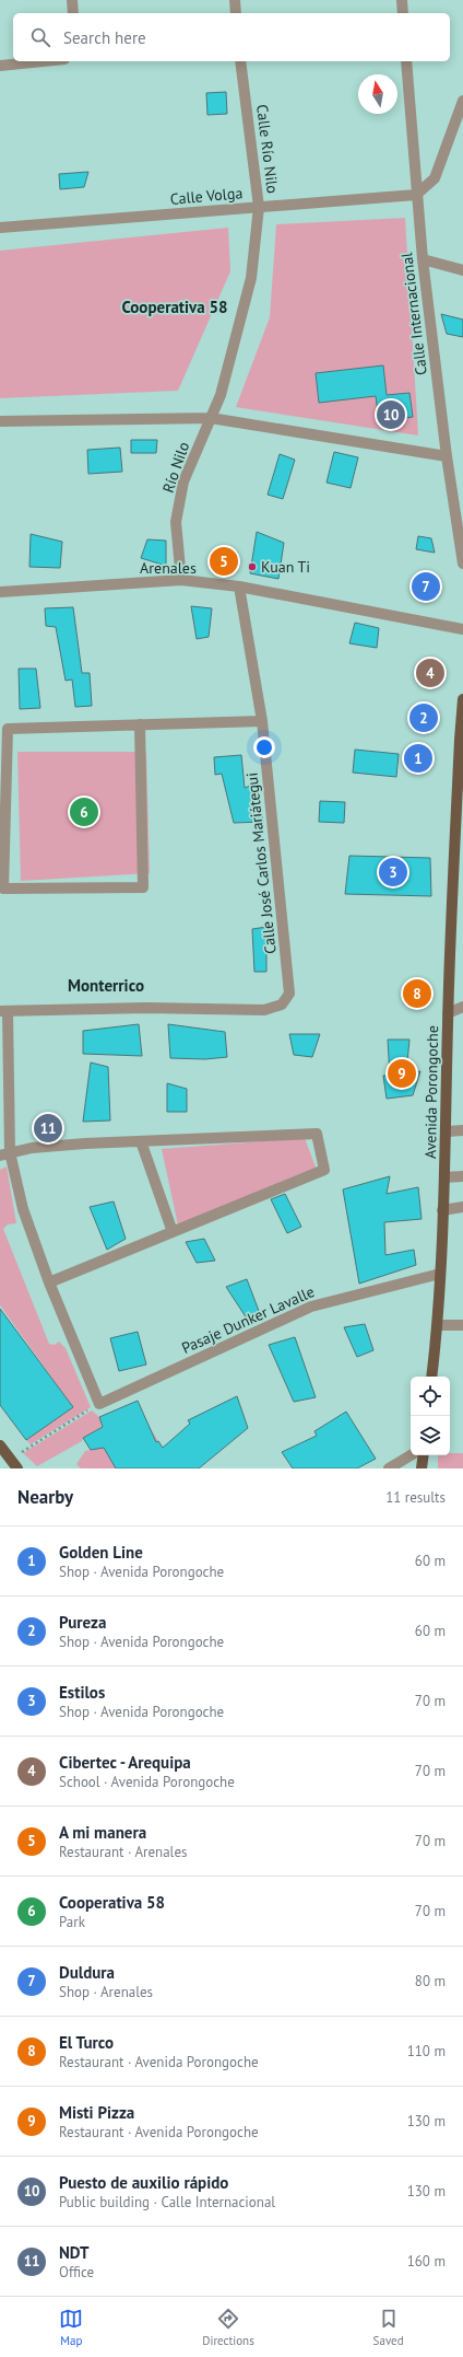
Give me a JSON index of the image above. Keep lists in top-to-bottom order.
{
  "streets": {
    "main road": ["Avenida Porongoche"],
    "street": [
      "Calle Río Nilo",
      "Calle Volga",
      "Calle Internacional",
      "Río Nilo",
      "Arenales",
      "Calle José Carlos Mariátegui",
      "Pasaje Dunker Lavalle"
    ]
  },
  "crossings": [
    ["Calle Río Nilo", "Calle Volga"],
    ["Calle Río Nilo", "Río Nilo"],
    ["Calle Volga", "Calle Internacional"],
    ["Río Nilo", "Arenales"],
    ["Arenales", "Calle José Carlos Mariátegui"],
    ["Avenida Porongoche", "Pasaje Dunker Lavalle"]
  ],
  "districts": ["Cooperativa 58", "Monterrico"],
  "places": ["Kuan Ti"],
  "north": "top",
  "page": {
    "search": "Search here",
    "pins": [
      "10",
      "5",
      "7",
      "4",
      "2",
      "1",
      "6",
      "3",
      "8",
      "9",
      "11"
    ],
    "heading": ["Nearby", "11 results"],
    "list": [
      {
        "mark": "1",
        "name": "Golden Line",
        "note": "Shop · Avenida Porongoche",
        "value": "60 m"
      },
      {
        "mark": "2",
        "name": "Pureza",
        "note": "Shop · Avenida Porongoche",
        "value": "60 m"
      },
      {
        "mark": "3",
        "name": "Estilos",
        "note": "Shop · Avenida Porongoche",
        "value": "70 m"
      },
      {
        "mark": "4",
        "name": "Cibertec - Arequipa",
        "note": "School · Avenida Porongoche",
        "value": "70 m"
      },
      {
        "mark": "5",
        "name": "A mi manera",
        "note": "Restaurant · Arenales",
        "value": "70 m"
      },
      {
        "mark": "6",
        "name": "Cooperativa 58",
        "note": "Park",
        "value": "70 m"
      },
      {
        "mark": "7",
        "name": "Duldura",
        "note": "Shop · Arenales",
        "value": "80 m"
      },
      {
        "mark": "8",
        "name": "El Turco",
        "note": "Restaurant · Avenida Porongoche",
        "value": "110 m"
      },
      {
        "mark": "9",
        "name": "Misti Pizza",
        "note": "Restaurant · Avenida Porongoche",
        "value": "130 m"
      },
      {
        "mark": "10",
        "name": "Puesto de auxilio rápido",
        "note": "Public building · Calle Internacional",
        "value": "130 m"
      },
      {
        "mark": "11",
        "name": "NDT",
        "note": "Office",
        "value": "160 m"
      }
    ],
    "nav": ["Map", "Directions", "Saved"]
  }
}
